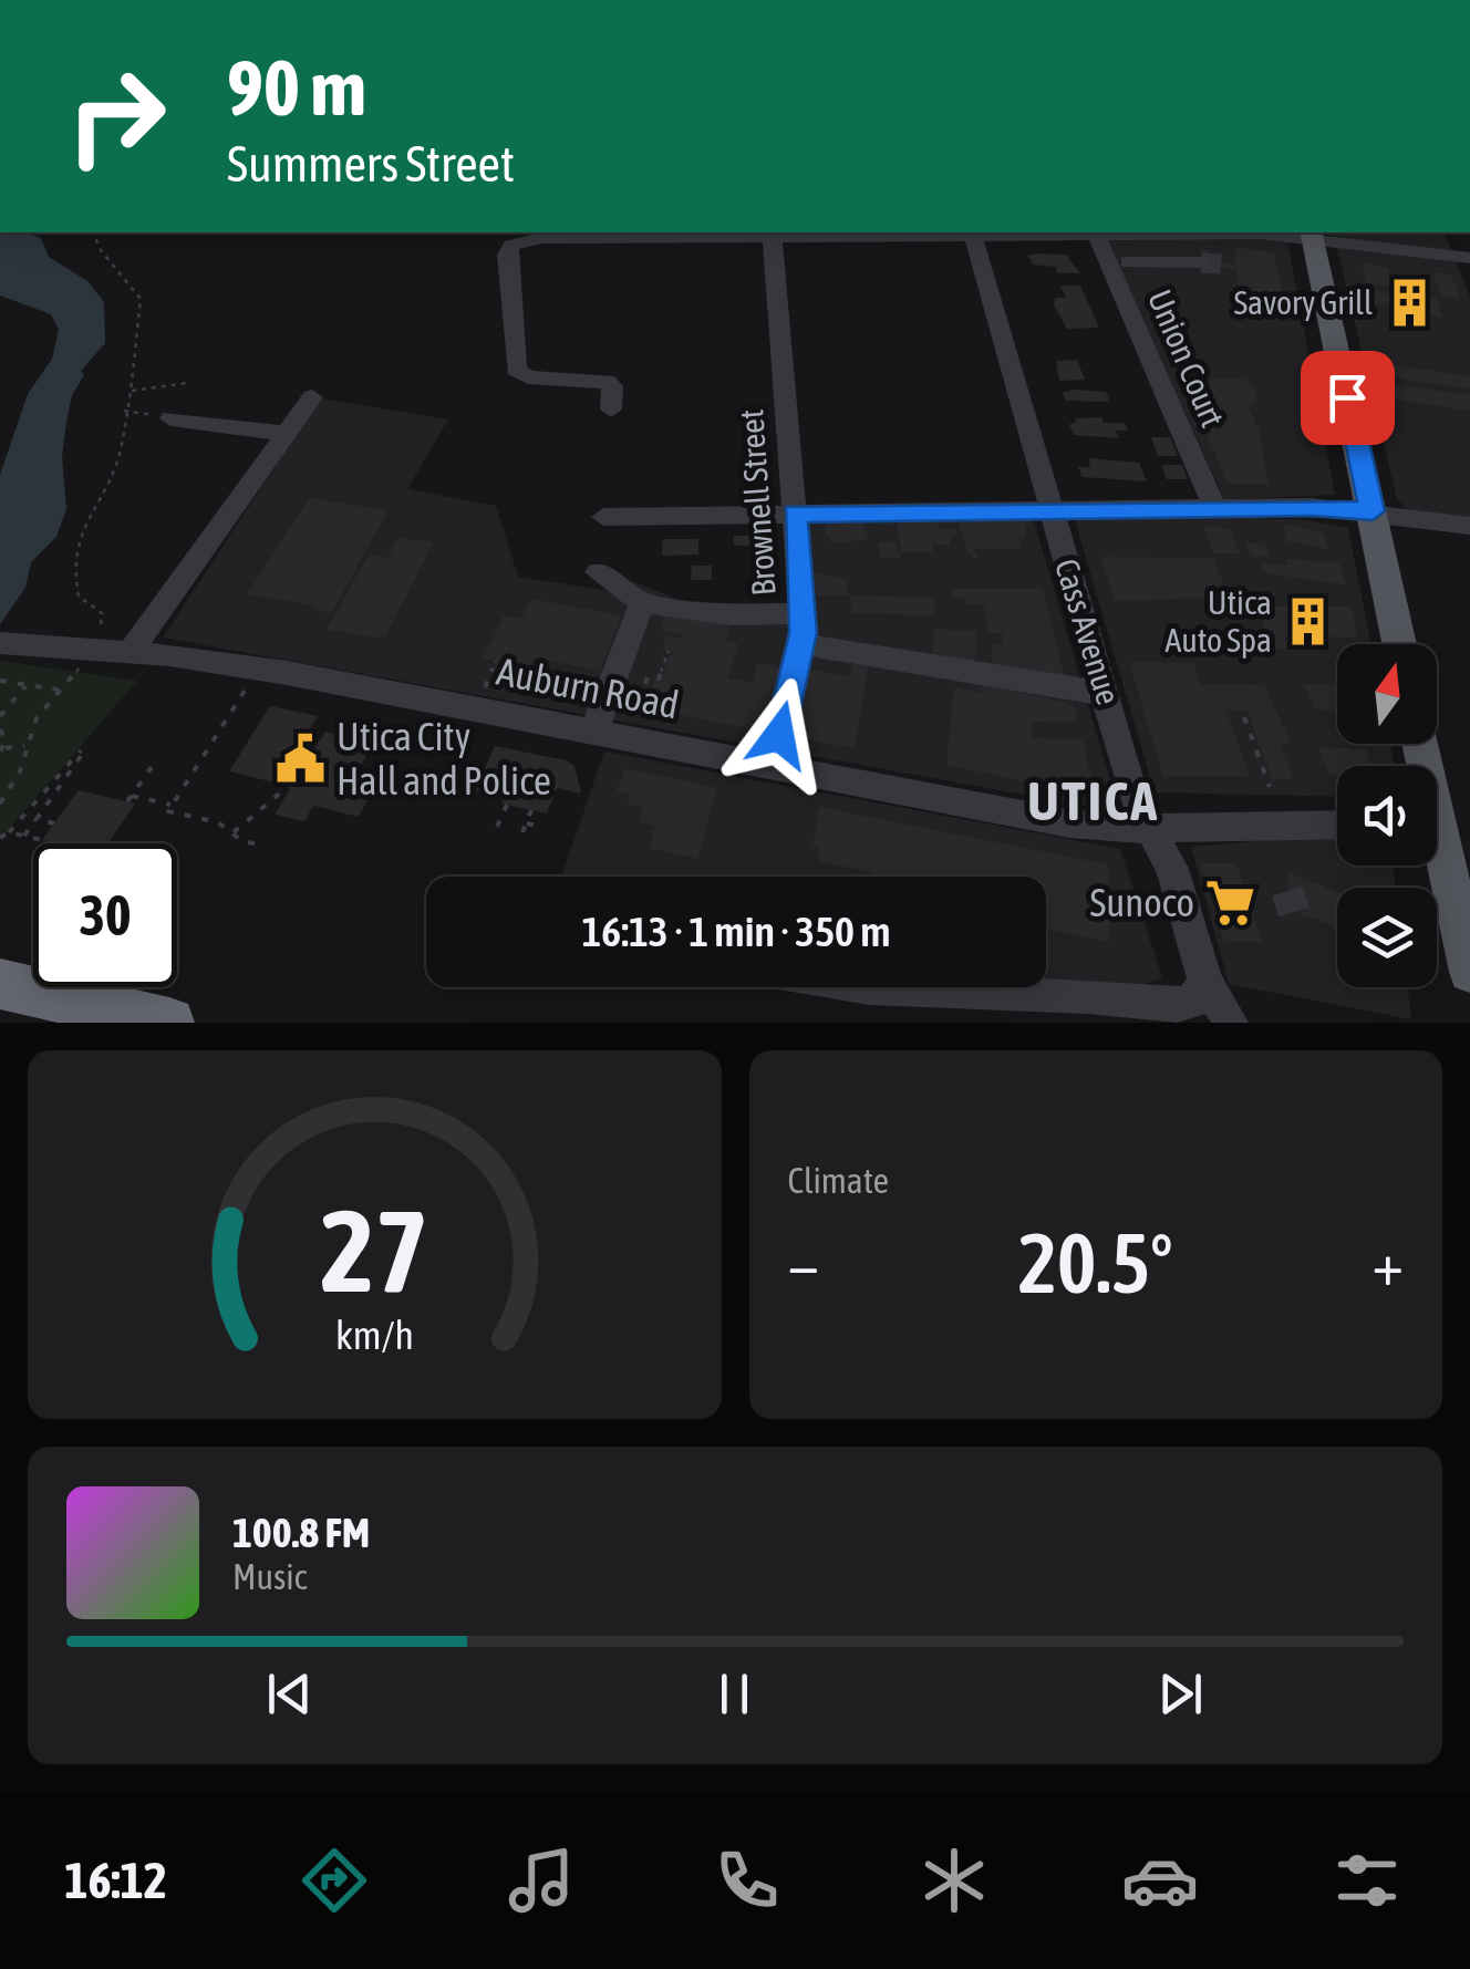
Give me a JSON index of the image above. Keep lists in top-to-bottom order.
{
  "streets": {
    "street": [
      "Union Court",
      "Brownell Street",
      "Cass Avenue",
      "Auburn Road"
    ]
  },
  "crossings": [
    ["Brownell Street", "Auburn Road"],
    ["Cass Avenue", "Auburn Road"]
  ],
  "districts": ["UTICA"],
  "places": {
    "building": ["Savory Grill", "Utica Auto Spa"],
    "public building": ["Utica City Hall and Police"],
    "supermarket": ["Sunoco"]
  },
  "north": "top",
  "page": {
    "turn": ["90 m", "Summers Street"],
    "limit": "30",
    "trip": "16:13 · 1 min · 350 m",
    "tile": "Climate",
    "heat": ["−", "20.5°", "+"],
    "song": ["100.8 FM", "Music"],
    "tabs": "16:12",
    "gauge": ["27", "km/h"]
  }
}
